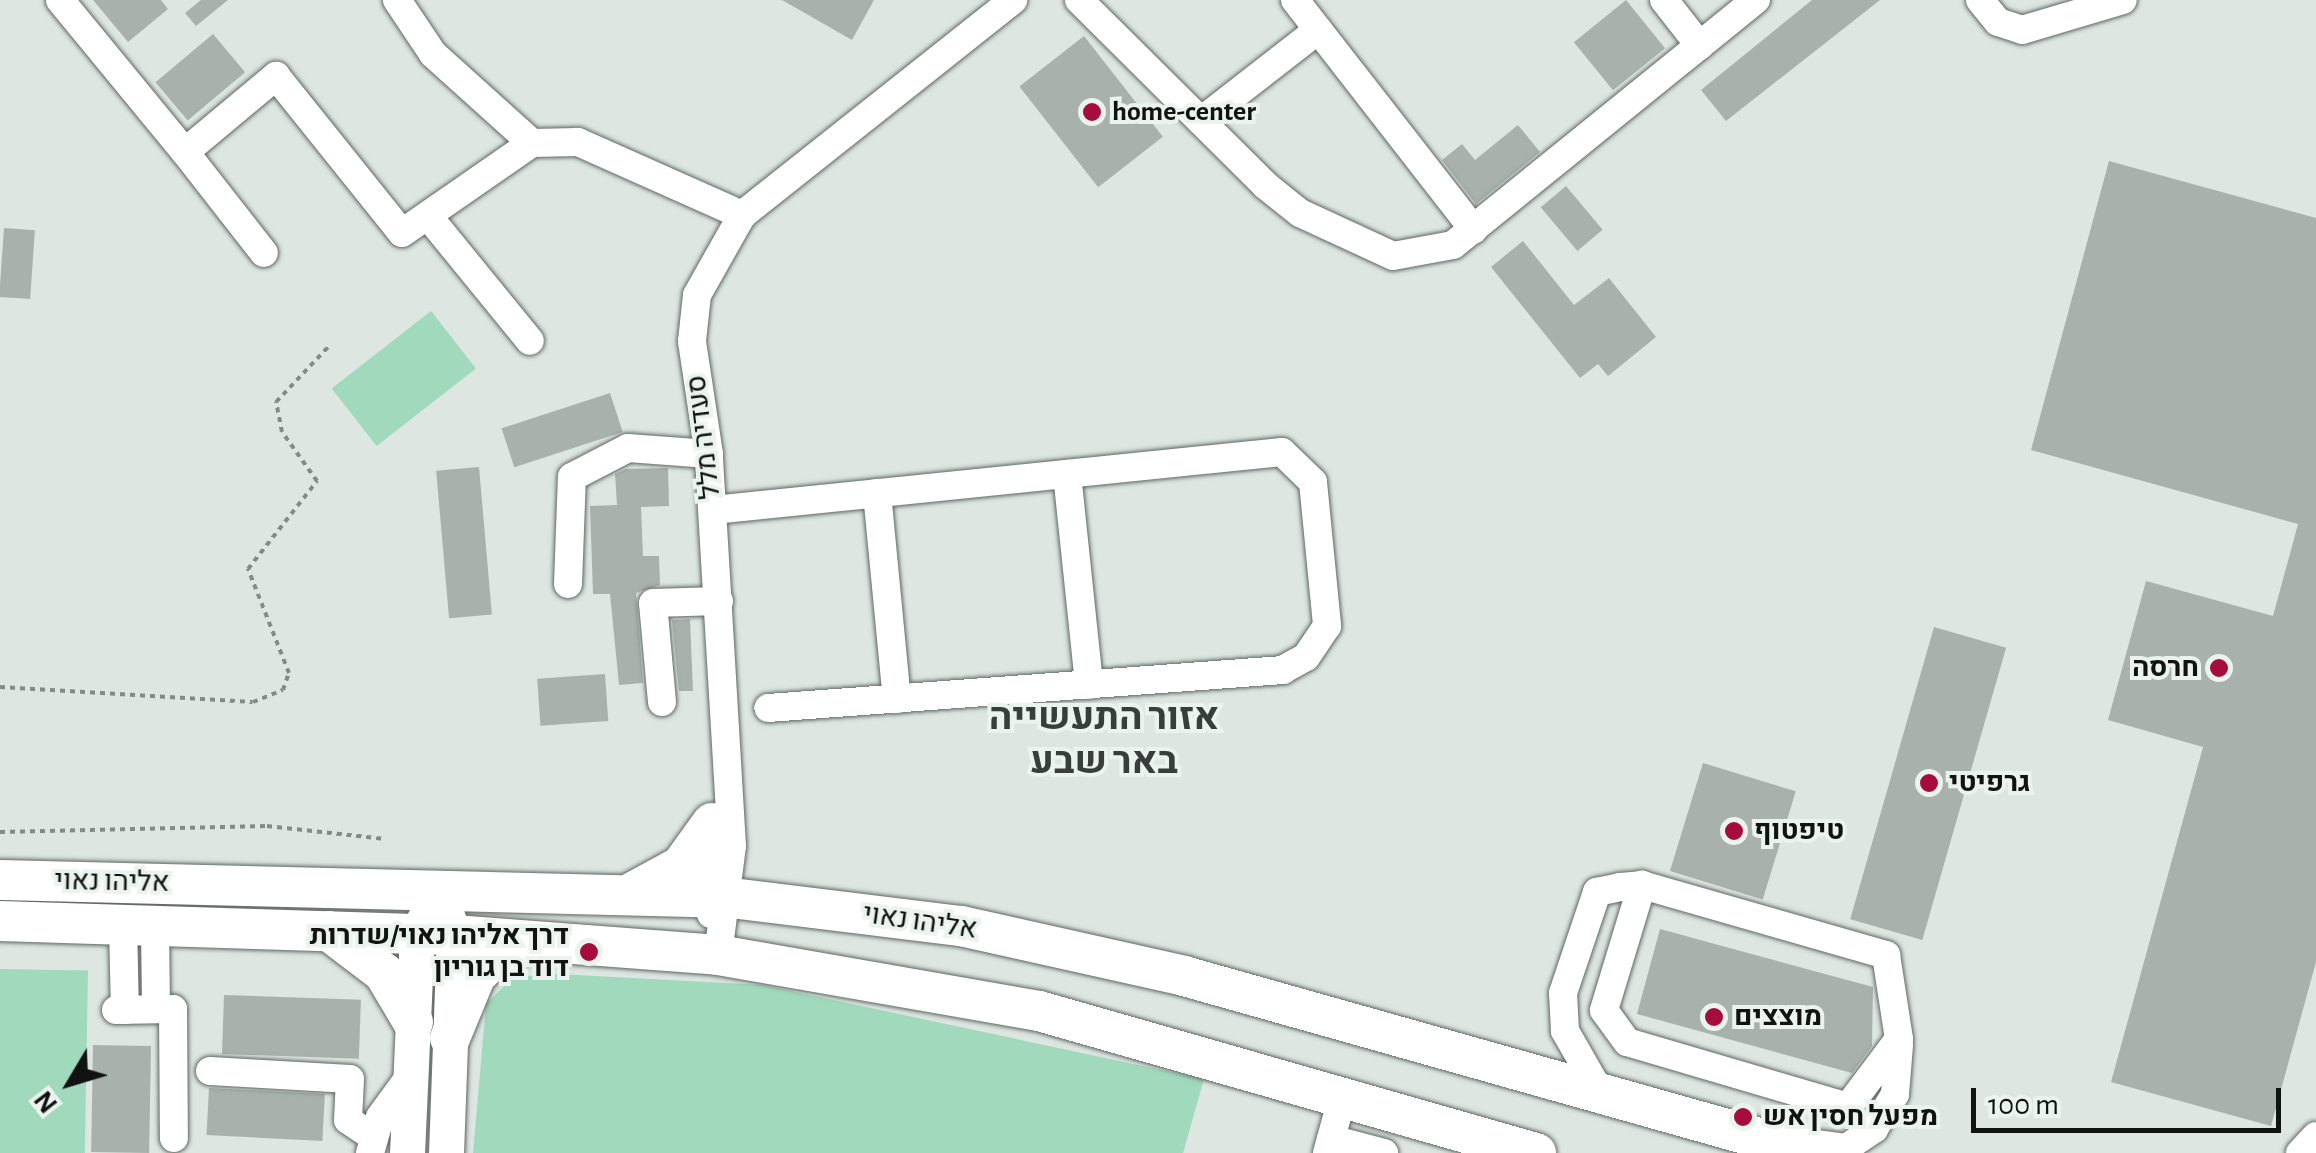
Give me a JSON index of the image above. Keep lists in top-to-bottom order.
{
  "streets": {
    "highway": ["אליהו נאוי"],
    "street": ["סעדיה מלל"]
  },
  "crossings": [
    ["סעדיה מלל", "אליהו נאוי"]
  ],
  "districts": ["אזור התעשייה באר שבע"],
  "places": [
    "home-center",
    "חרסה",
    "גרפיטי",
    "טיפטוף",
    "דרך אליהו נאוי/שדרות דוד בן גוריון",
    "מוצצים",
    "מפעל חסין אש"
  ],
  "scale_bar": "100 m",
  "north": "bottom left"
}
